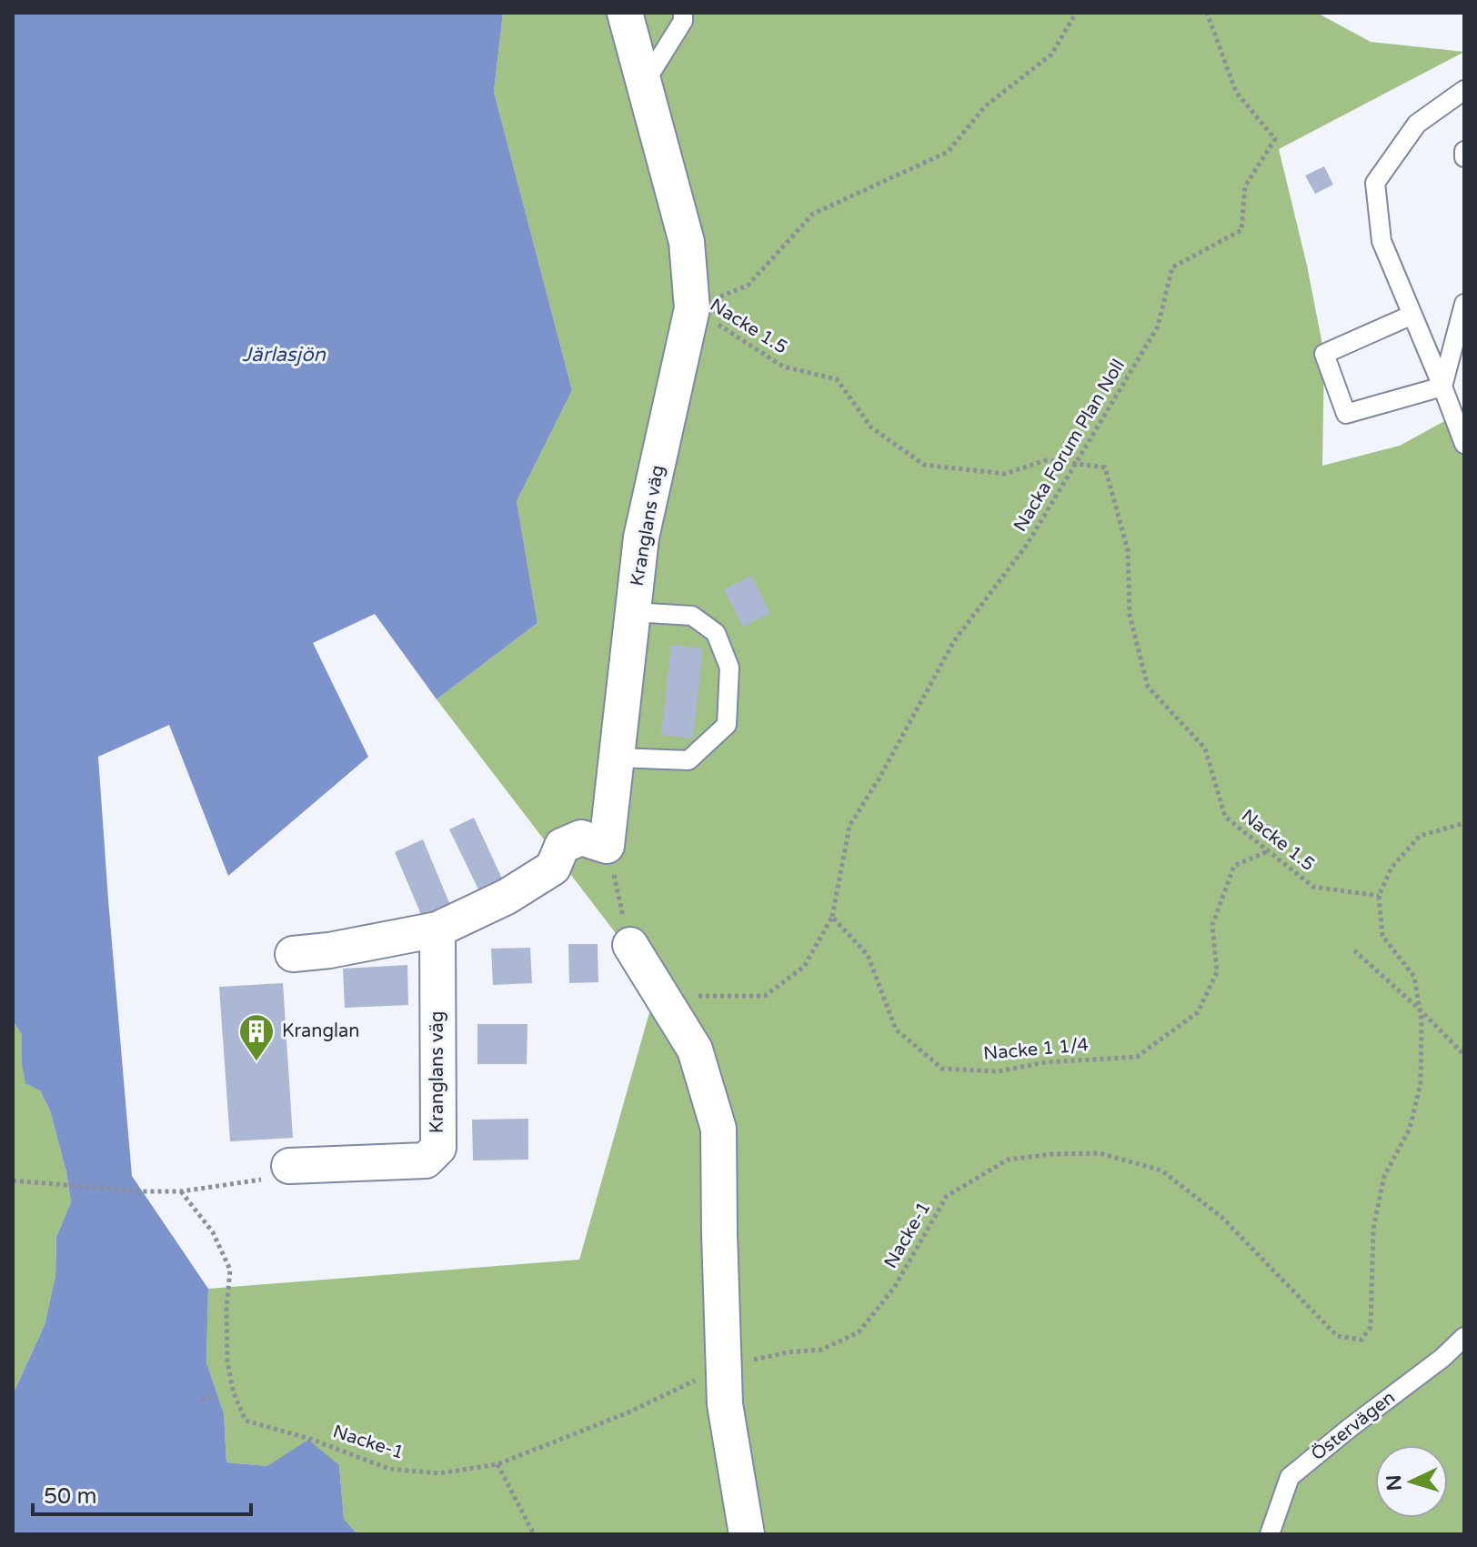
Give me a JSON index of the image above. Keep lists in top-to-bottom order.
{
  "streets": {
    "street": ["Kranglans väg"],
    "lane": ["Östervägen"],
    "path": [
      "Nacke 1.5",
      "Nacka Forum Plan Noll",
      "Nacke 1 1/4",
      "Nacke-1"
    ]
  },
  "crossings": [
    ["Nacke 1.5", "Nacka Forum Plan Noll"],
    ["Nacke 1.5", "Kranglans väg"],
    ["Nacke 1.5", "Nacke 1 1/4"],
    ["Nacke 1.5", "Nacke-1"],
    ["Nacka Forum Plan Noll", "Nacke 1 1/4"]
  ],
  "water": ["Järlasjön"],
  "places": {
    "building": ["Kranglan"]
  },
  "scale_bar": "50 m",
  "north": "left"
}
